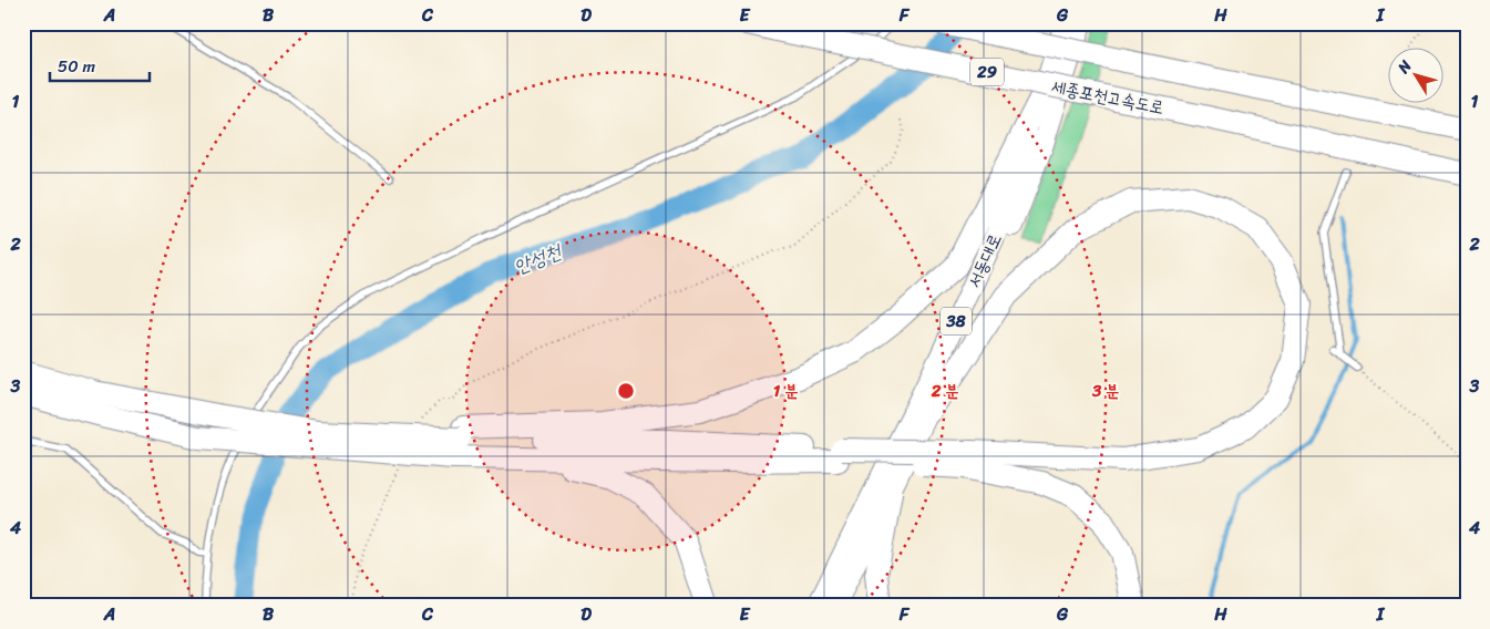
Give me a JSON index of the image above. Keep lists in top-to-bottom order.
{
  "streets": {
    "highway": ["29", "세종포천고속도로"],
    "main road": ["서동대로", "38"]
  },
  "water": ["안성천"],
  "scale_bar": "50 m",
  "north": "top left",
  "grid": {
    "columns": [
      "A",
      "B",
      "C",
      "D",
      "E",
      "F",
      "G",
      "H",
      "I"
    ],
    "rows": [
      "1",
      "2",
      "3",
      "4"
    ]
  },
  "rings": ["1 분", "2 분", "3 분"]
}
